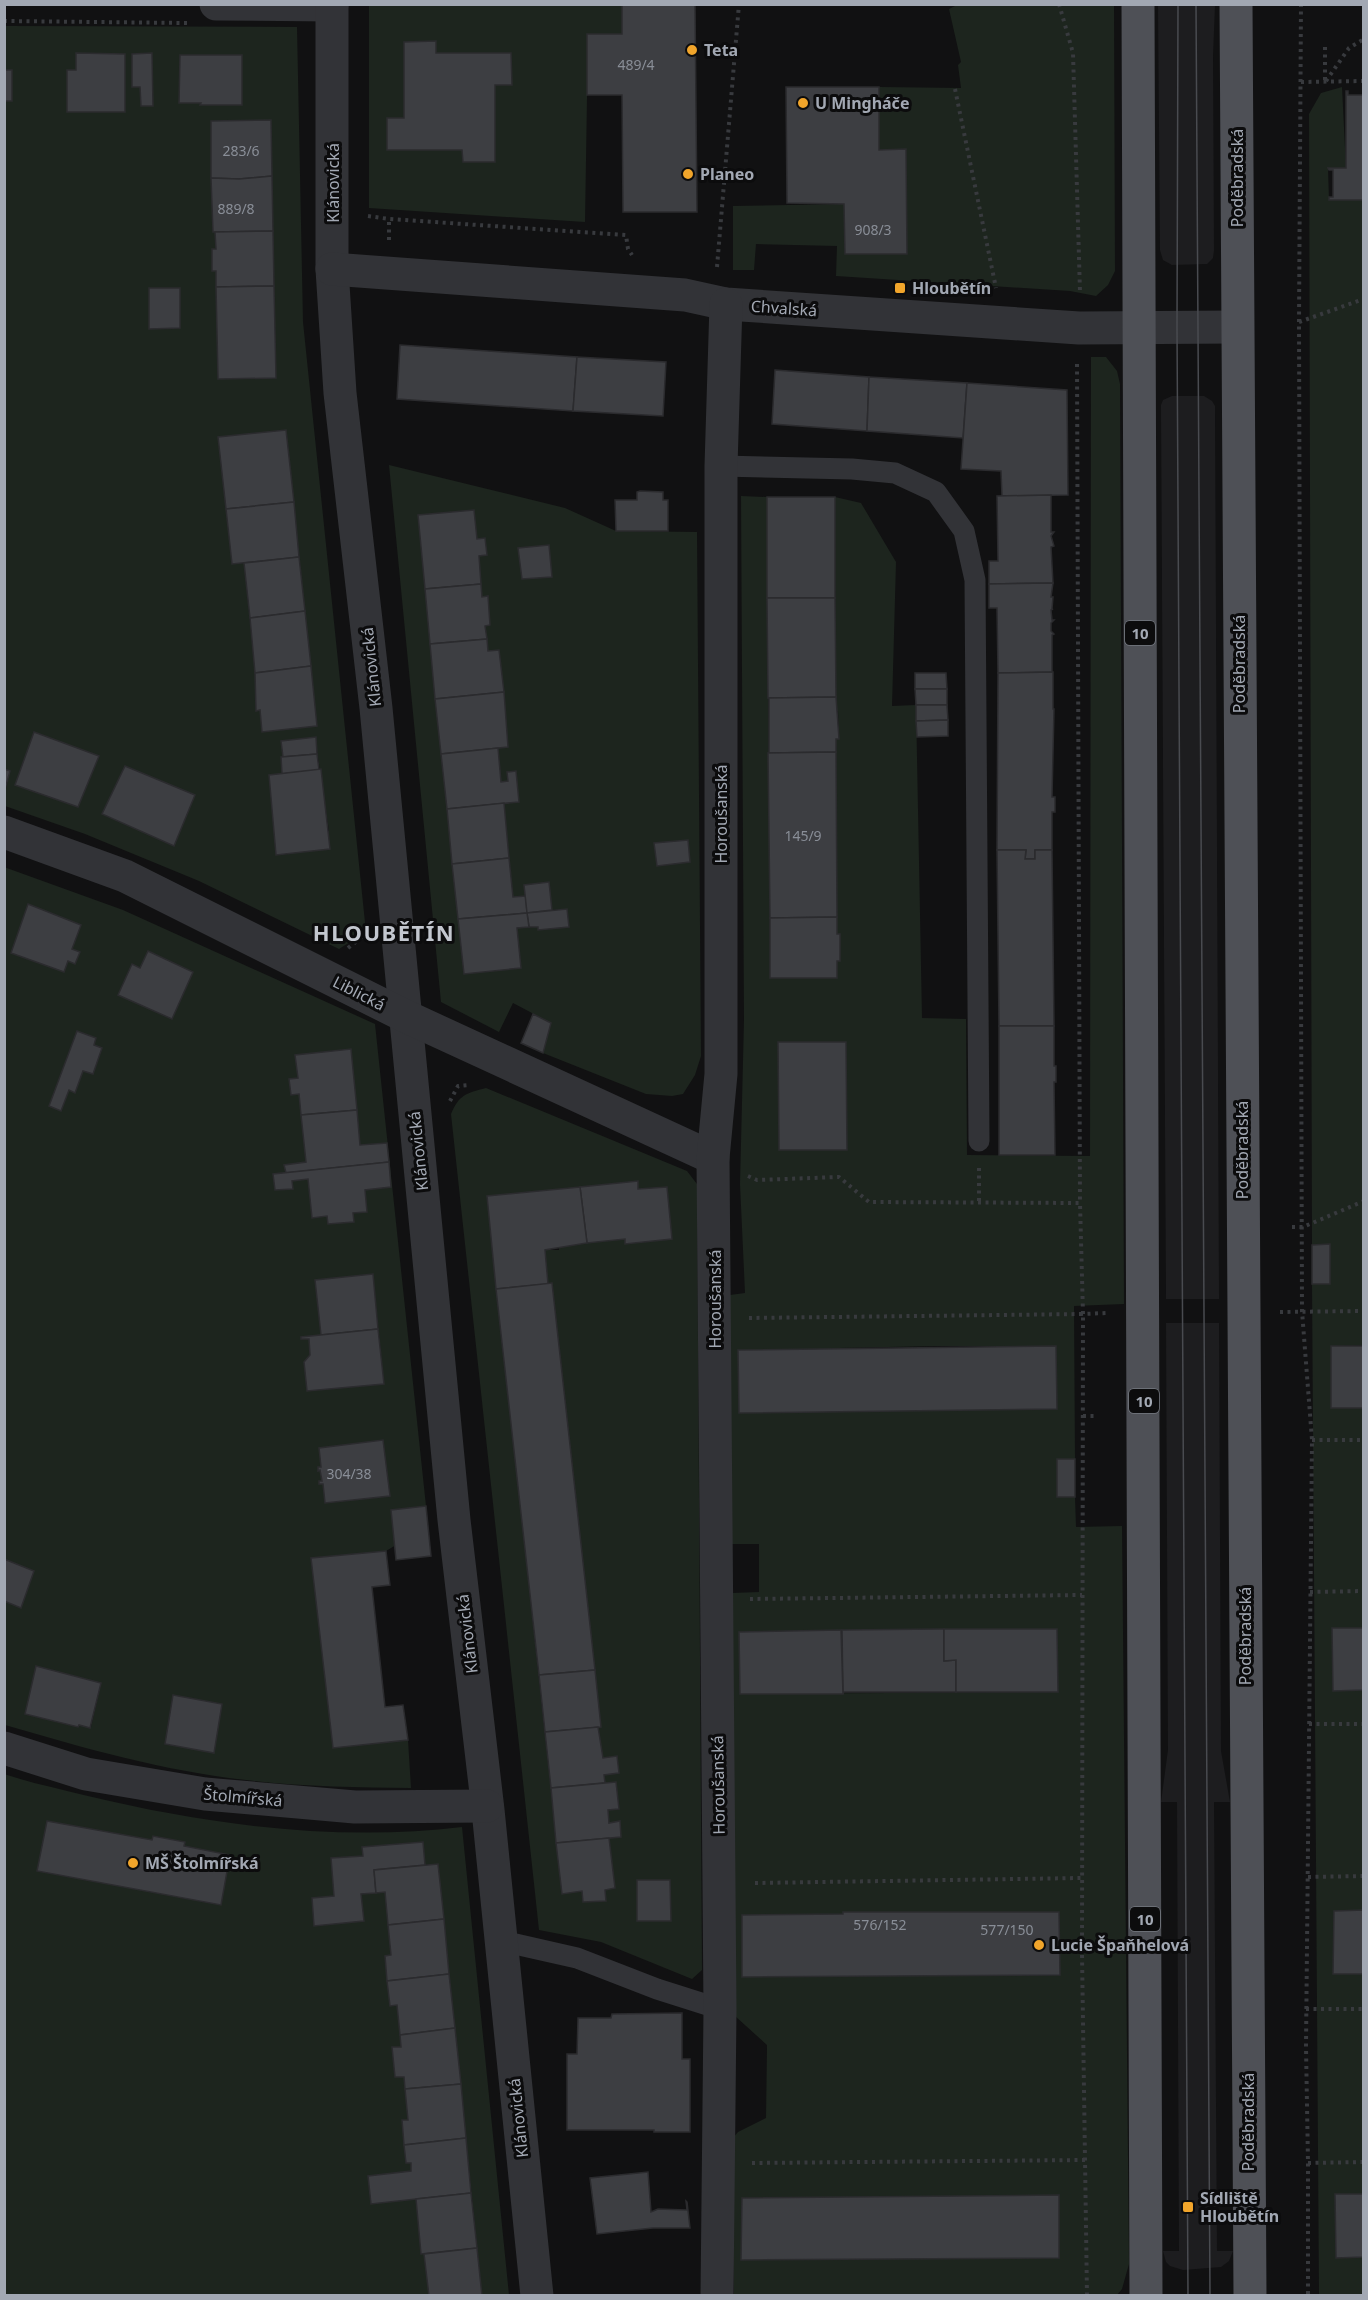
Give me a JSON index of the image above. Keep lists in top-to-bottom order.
{
  "streets": {
    "main road": ["Poděbradská", "10"],
    "street": [
      "Klánovická",
      "Chvalská",
      "Horoušanská",
      "Liblická",
      "Štolmířská"
    ]
  },
  "crossings": [
    ["Poděbradská", "Chvalská"],
    ["Klánovická", "Chvalská"],
    ["Klánovická", "Liblická"],
    ["Klánovická", "Štolmířská"],
    ["Chvalská", "10"],
    ["Chvalská", "Horoušanská"],
    ["Horoušanská", "Liblická"]
  ],
  "districts": ["HLOUBĚTÍN"],
  "places": {
    "other": [
      "Teta",
      "U Mingháče",
      "Planeo",
      "MŠ Štolmířská",
      "Lucie Špaňhelová"
    ],
    "transit": ["Hloubětín", "Sídliště Hloubětín"]
  },
  "house_numbers": [
    "489/4",
    "283/6",
    "889/8",
    "908/3",
    "145/9",
    "304/38",
    "576/152",
    "577/150"
  ]
}
